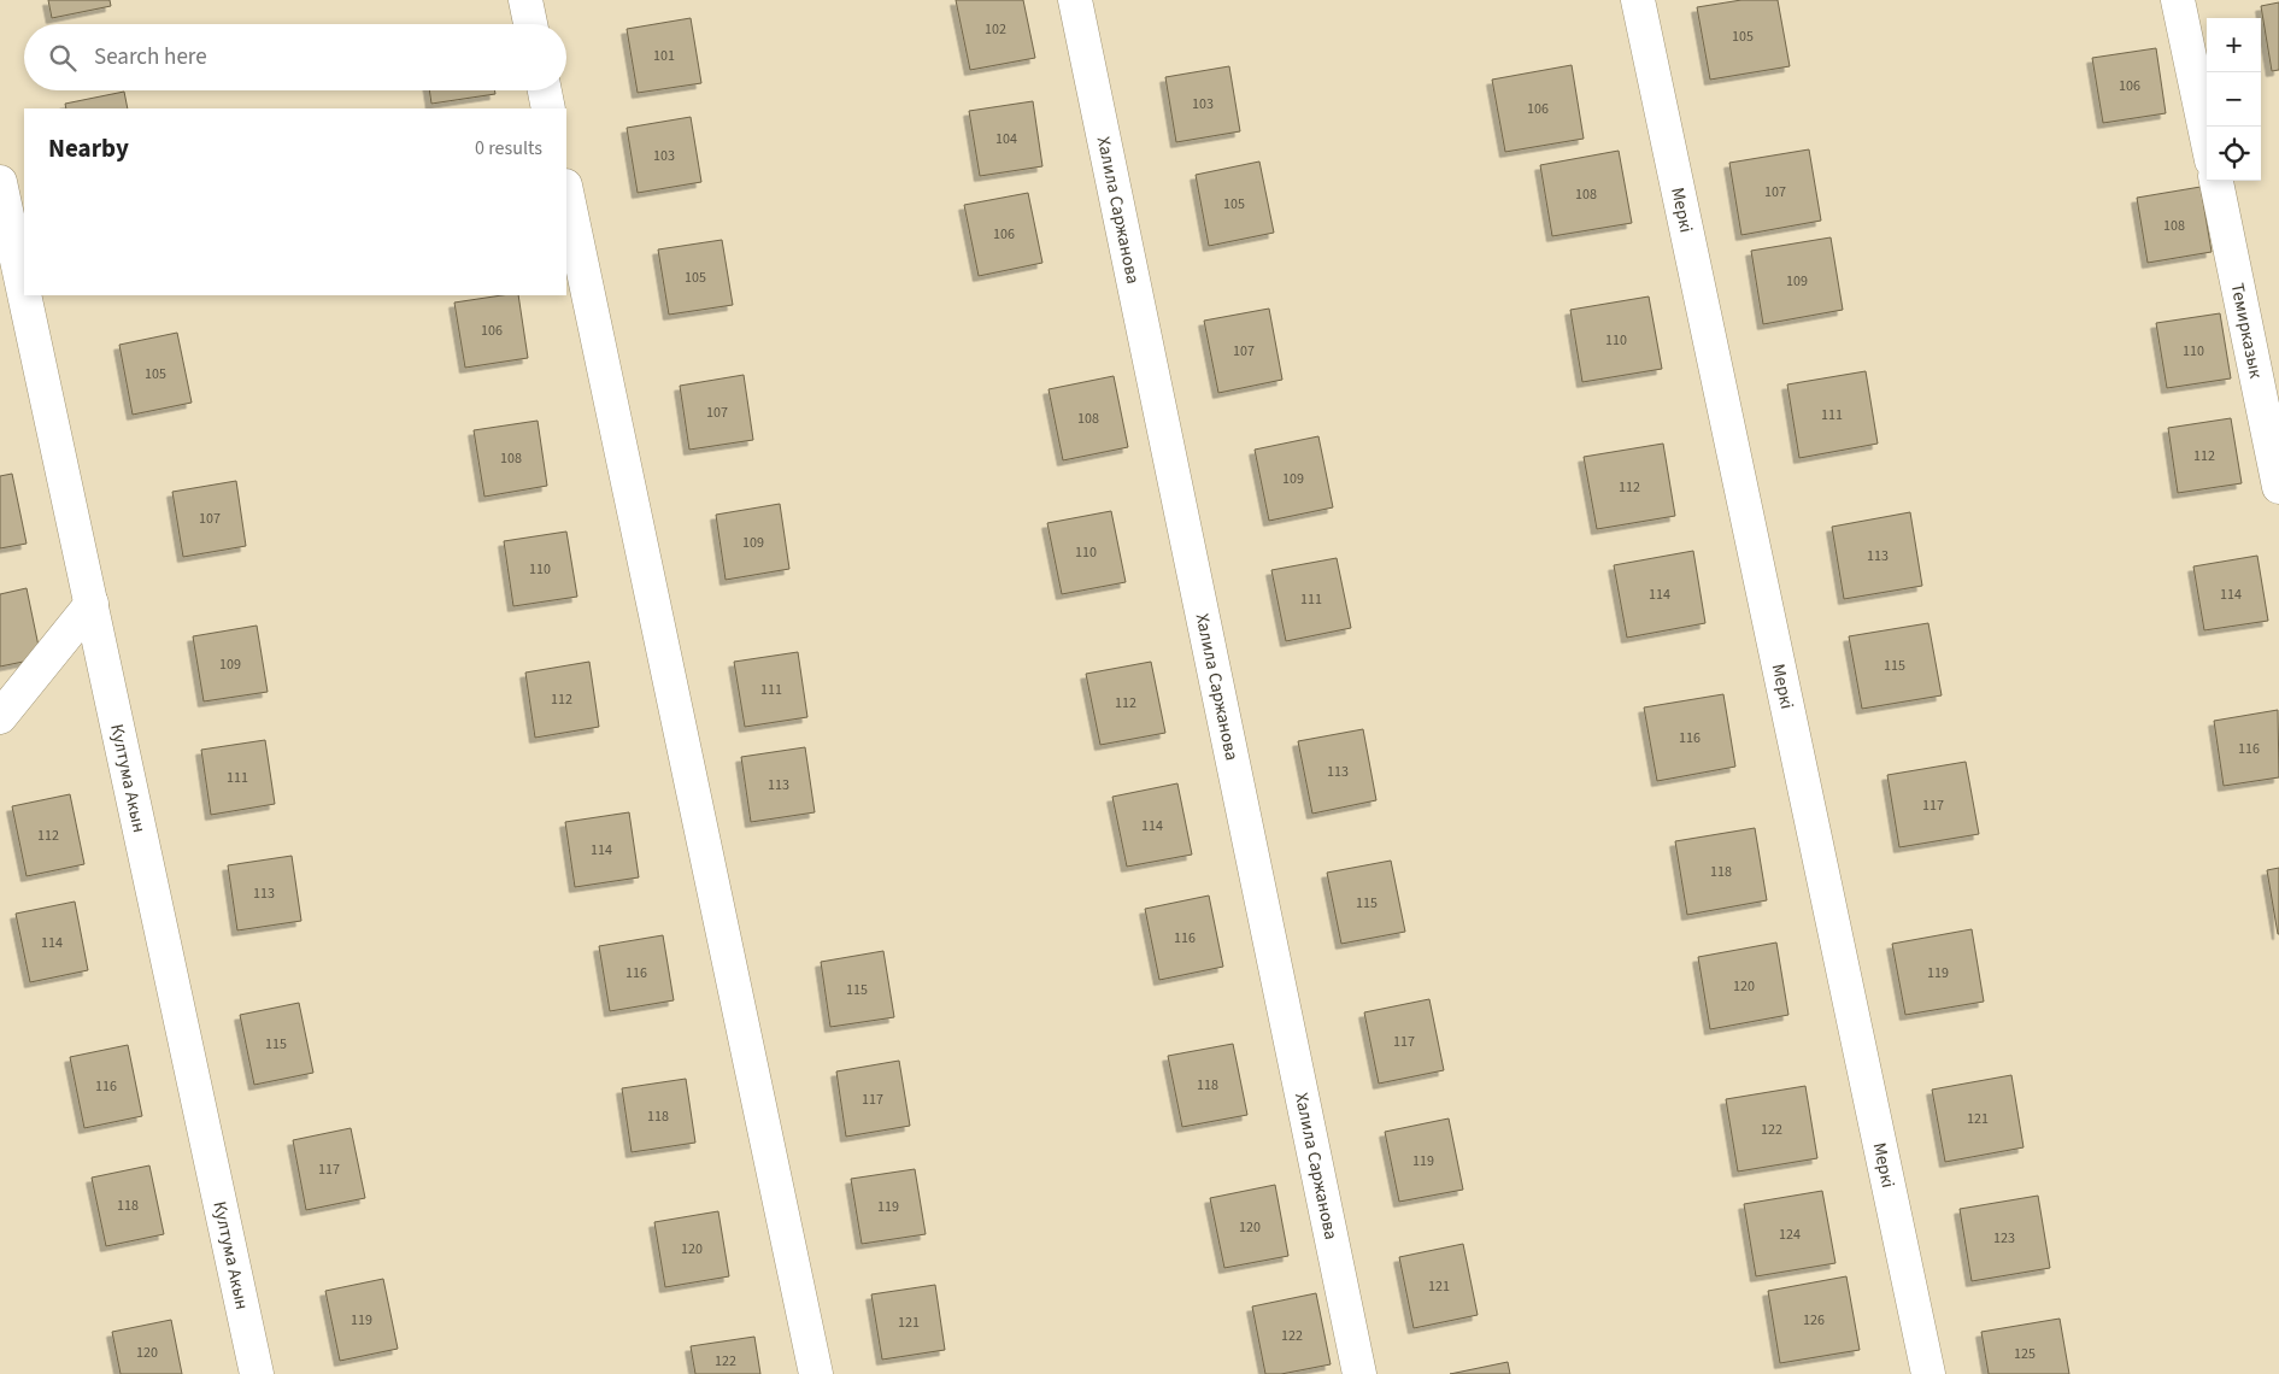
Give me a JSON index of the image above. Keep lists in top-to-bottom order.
{
  "streets": {
    "street": [
      "Халила Саржанова",
      "Меркі",
      "Темирказык",
      "Култума Акын"
    ]
  },
  "house_numbers": [
    "102",
    "105",
    "101",
    "106",
    "103",
    "106",
    "104",
    "103",
    "107",
    "108",
    "105",
    "108",
    "106",
    "105",
    "109",
    "106",
    "110",
    "107",
    "110",
    "105",
    "107",
    "111",
    "108",
    "112",
    "108",
    "109",
    "112",
    "107",
    "109",
    "110",
    "113",
    "110",
    "114",
    "114",
    "111",
    "109",
    "115",
    "111",
    "112",
    "112",
    "116",
    "116",
    "113",
    "111",
    "113",
    "117",
    "114",
    "112",
    "114",
    "118",
    "113",
    "115",
    "116",
    "114",
    "116",
    "119",
    "120",
    "115",
    "117",
    "115",
    "118",
    "116",
    "117",
    "118",
    "121",
    "122",
    "119",
    "117",
    "118",
    "119",
    "120",
    "124",
    "123",
    "120",
    "121",
    "119",
    "126",
    "121",
    "122",
    "120",
    "125",
    "122"
  ],
  "page": {
    "map_buttons": ["+", "−"],
    "search": "Search here",
    "heading": ["Nearby", "0 results"]
  }
}
